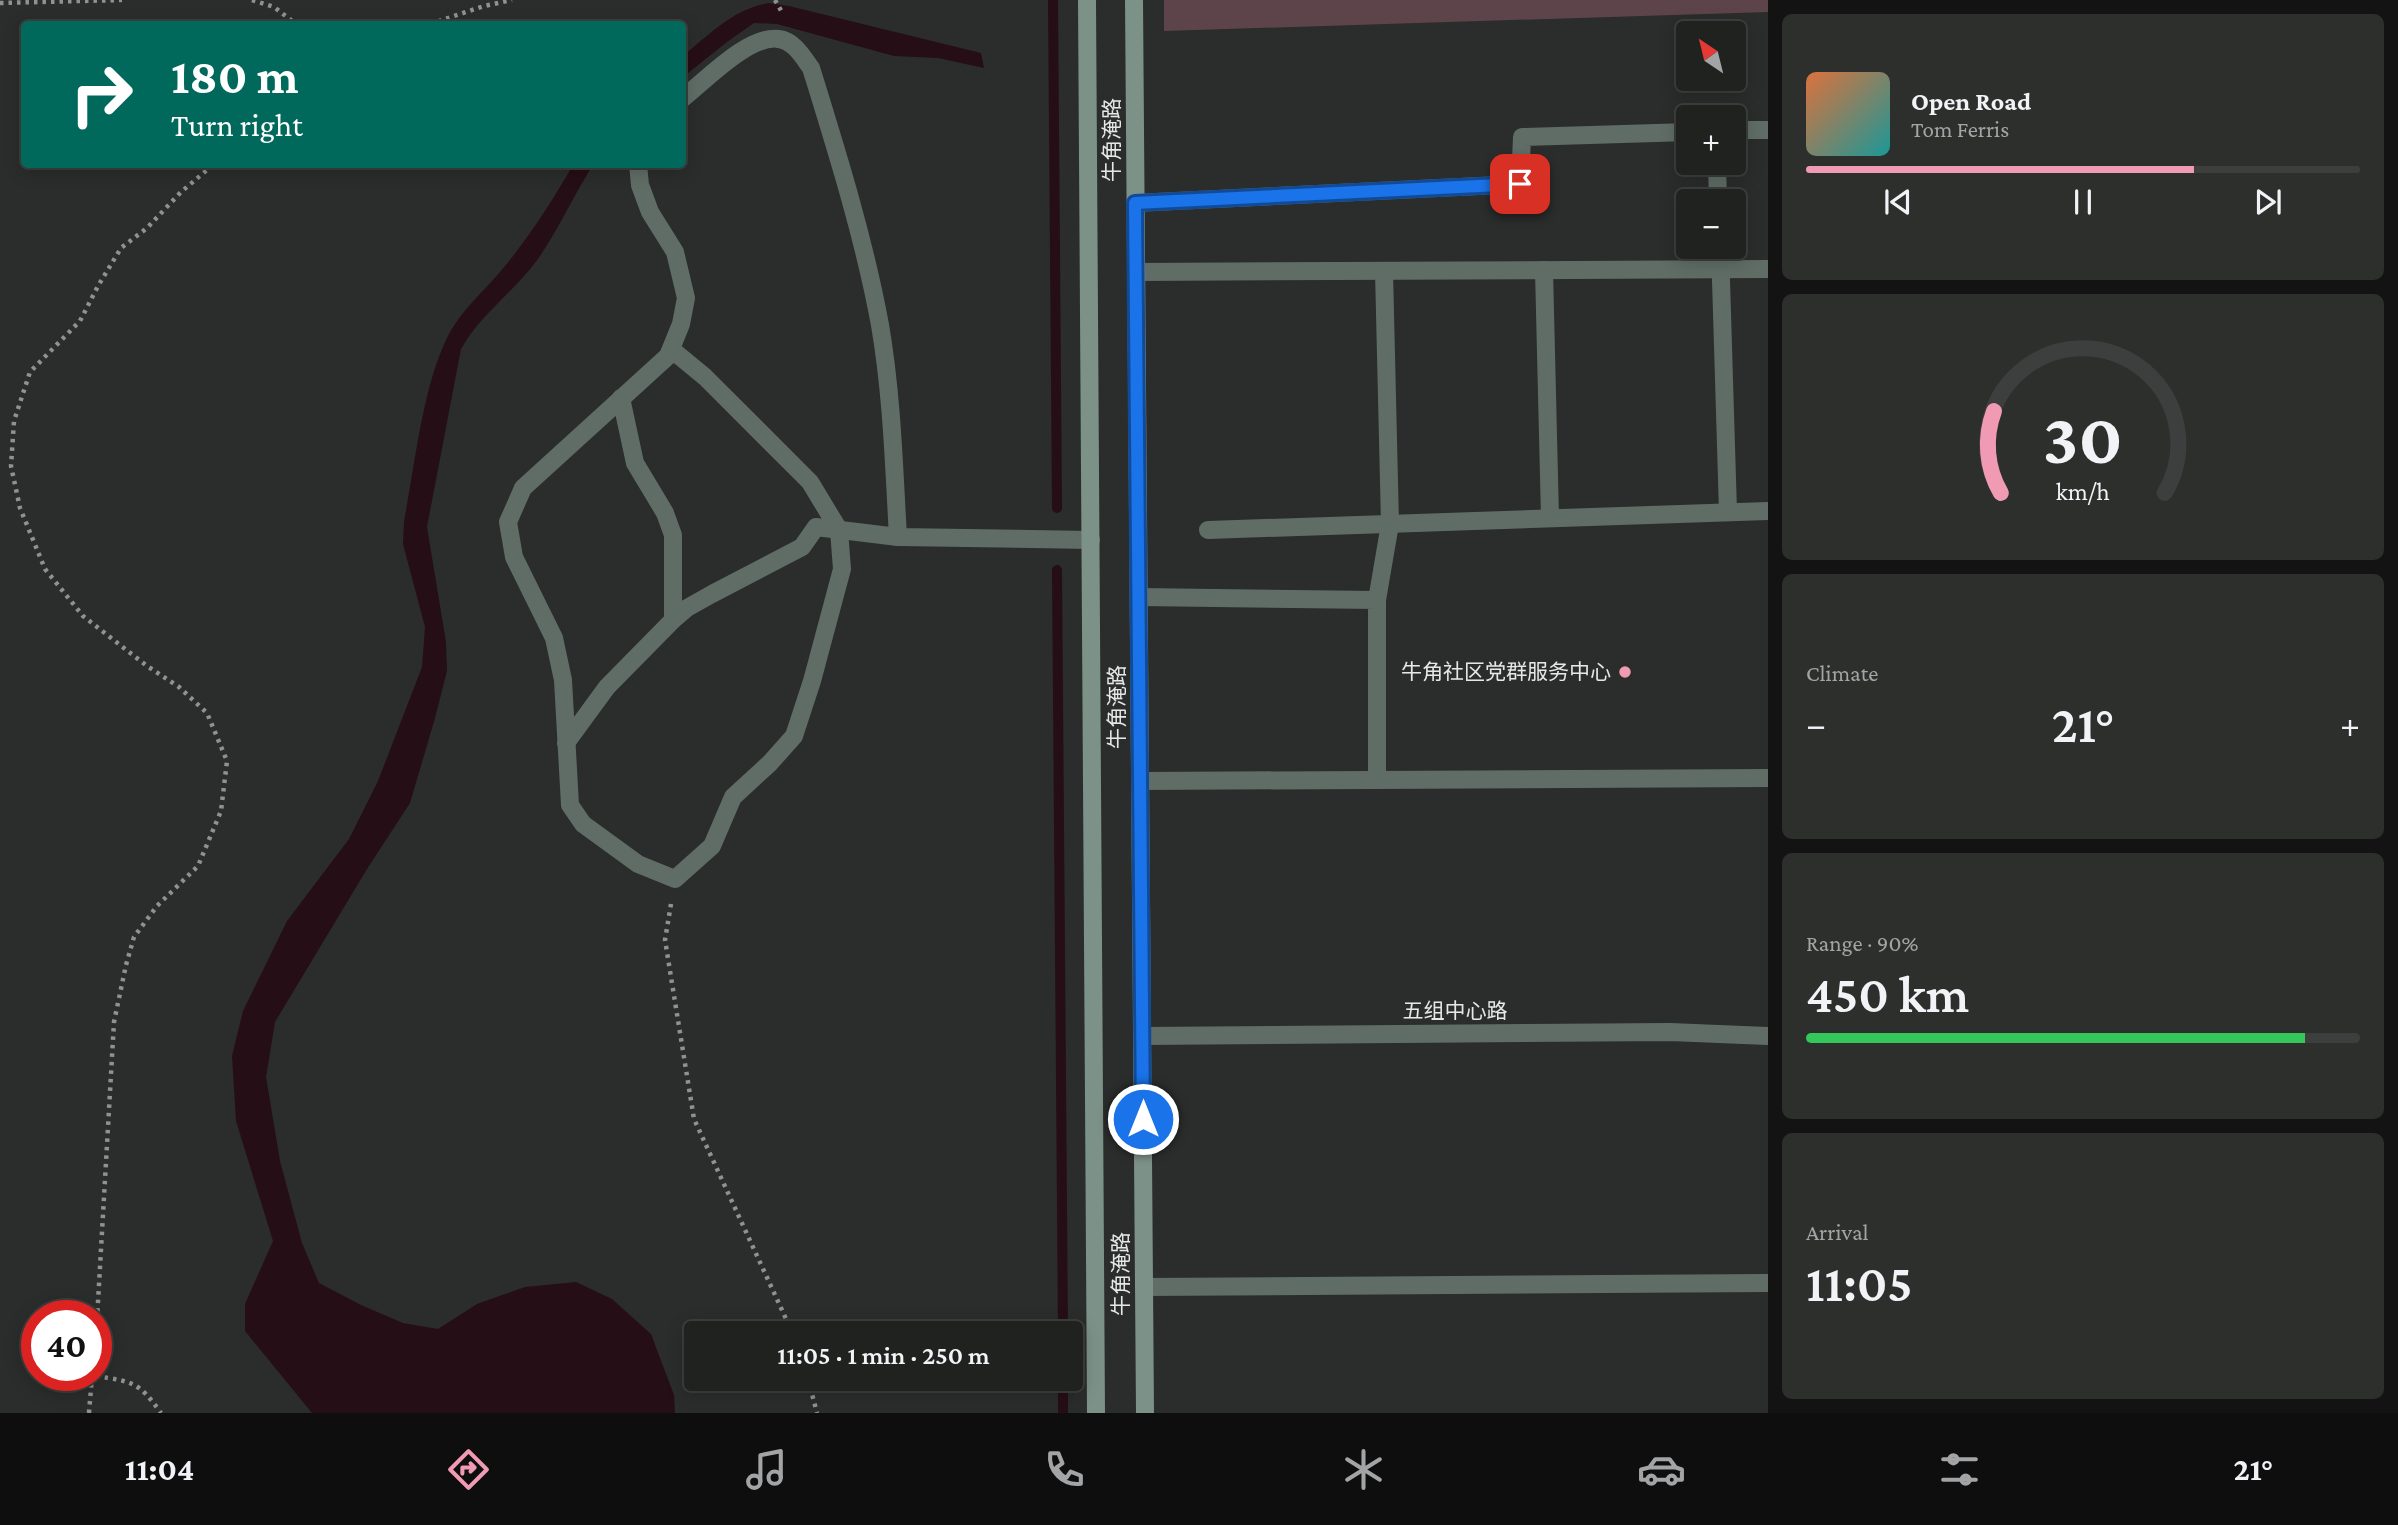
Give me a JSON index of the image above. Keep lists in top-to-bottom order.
{
  "streets": {
    "street": ["牛角淹路", "五组中心路"]
  },
  "crossings": [
    ["牛角淹路", "五组中心路"]
  ],
  "places": ["牛角社区党群服务中心"],
  "north": "top left",
  "page": {
    "map_buttons": ["+", "−"],
    "turn": ["180 m", "Turn right"],
    "song": ["Open Road", "Tom Ferris"],
    "tile": [
      "Climate",
      ["Range · 90%", "450 km"],
      ["Arrival", "11:05"]
    ],
    "heat": ["−", "21°", "+"],
    "limit": "40",
    "trip": "11:05 · 1 min · 250 m",
    "tabs": ["11:04", "21°"],
    "gauge": ["30", "km/h"]
  }
}
